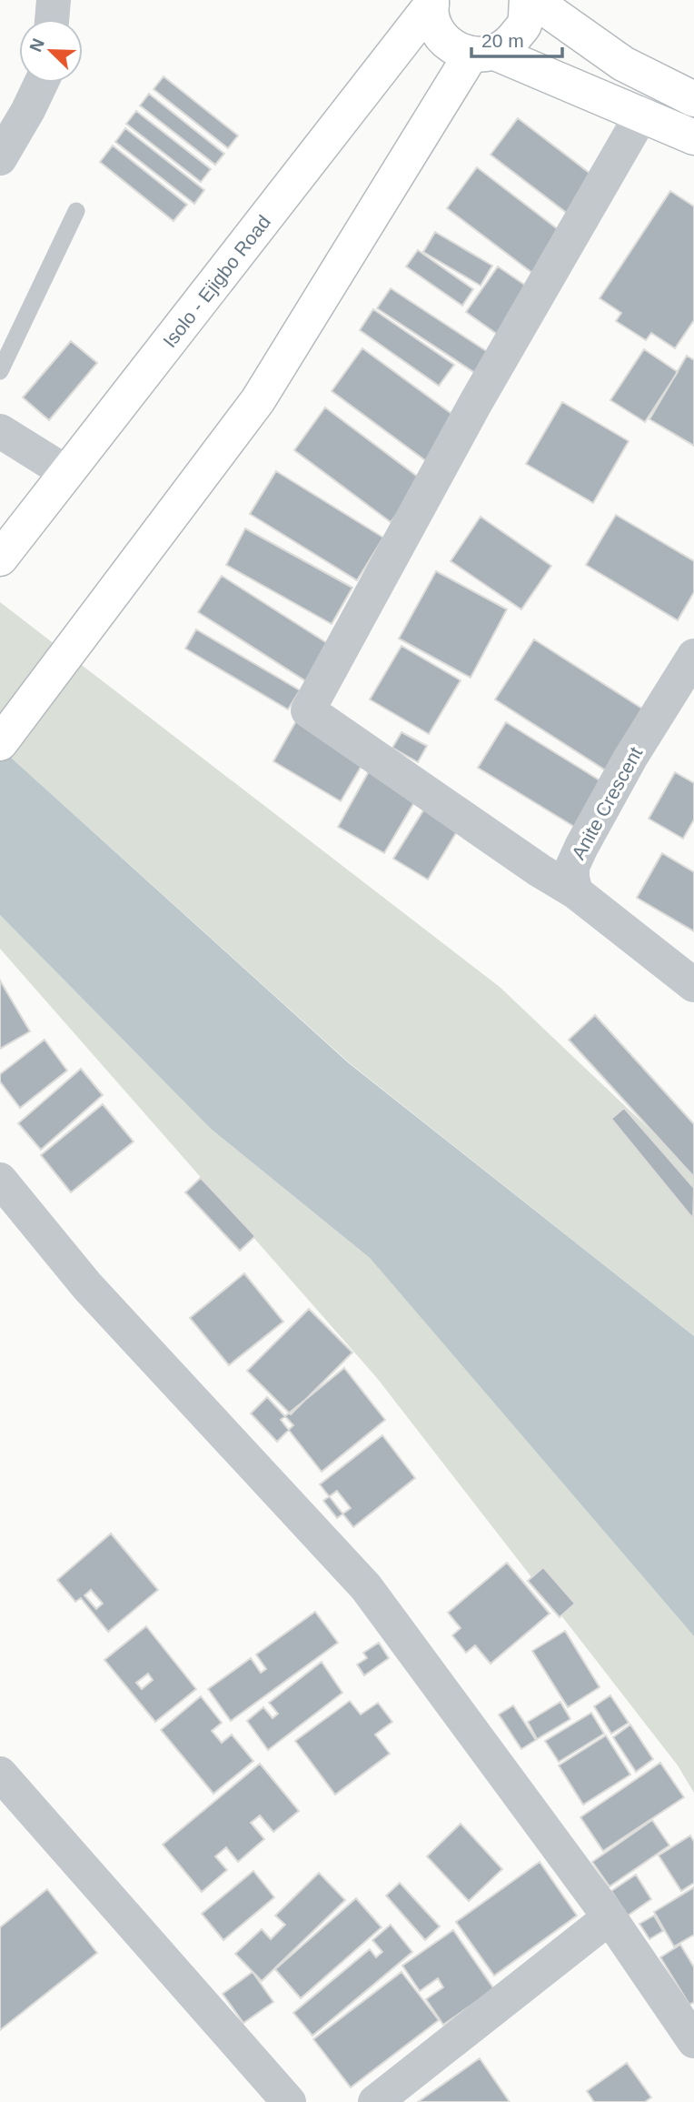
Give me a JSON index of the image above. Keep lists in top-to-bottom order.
{
  "streets": {
    "main road": ["Isolo - Ejigbo Road"],
    "street": ["Anite Crescent"]
  },
  "scale_bar": "20 m",
  "north": "top left"
}
